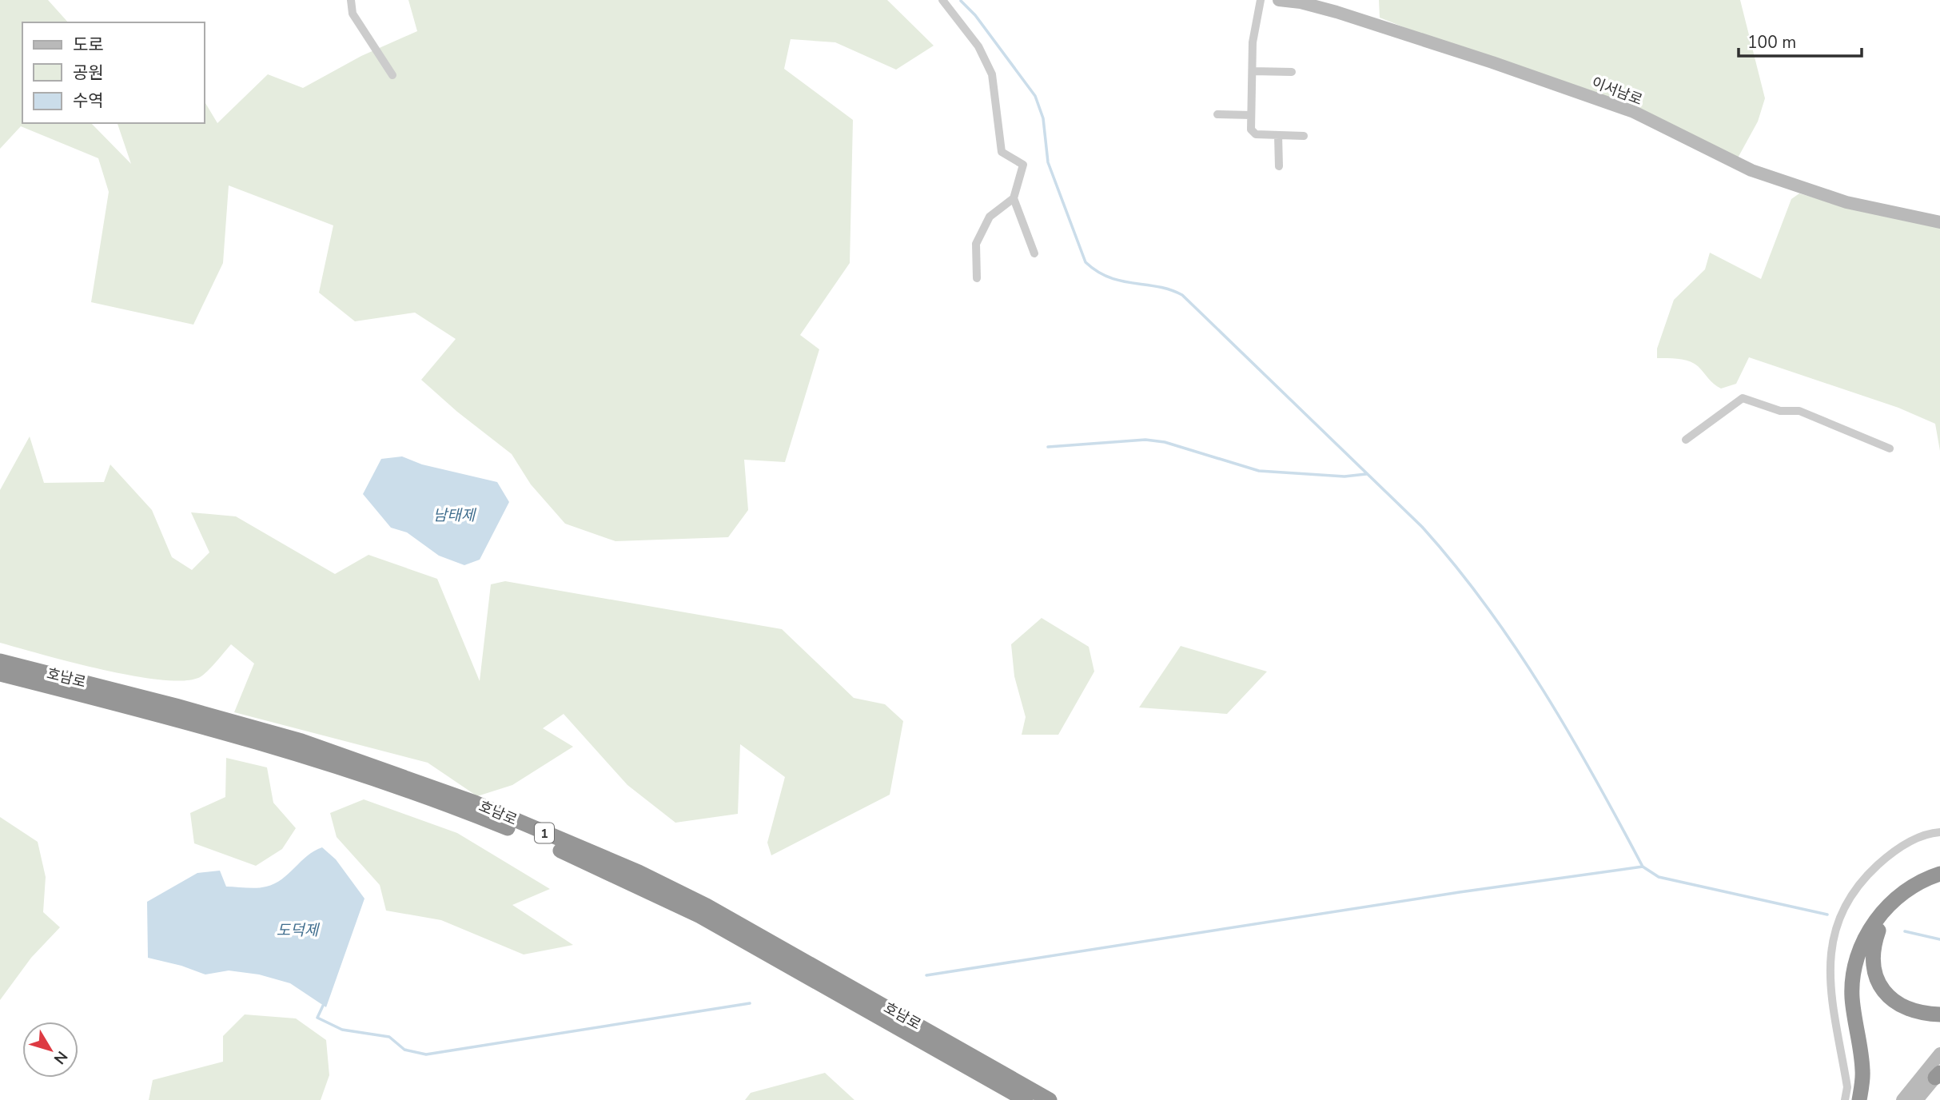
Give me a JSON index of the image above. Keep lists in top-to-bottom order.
{
  "streets": {
    "highway": ["호남로", "1"],
    "main road": ["이서남로"]
  },
  "water": ["남태제", "도덕제"],
  "legend": ["도로", "공원", "수역"],
  "scale_bar": "100 m",
  "north": "bottom right"
}
